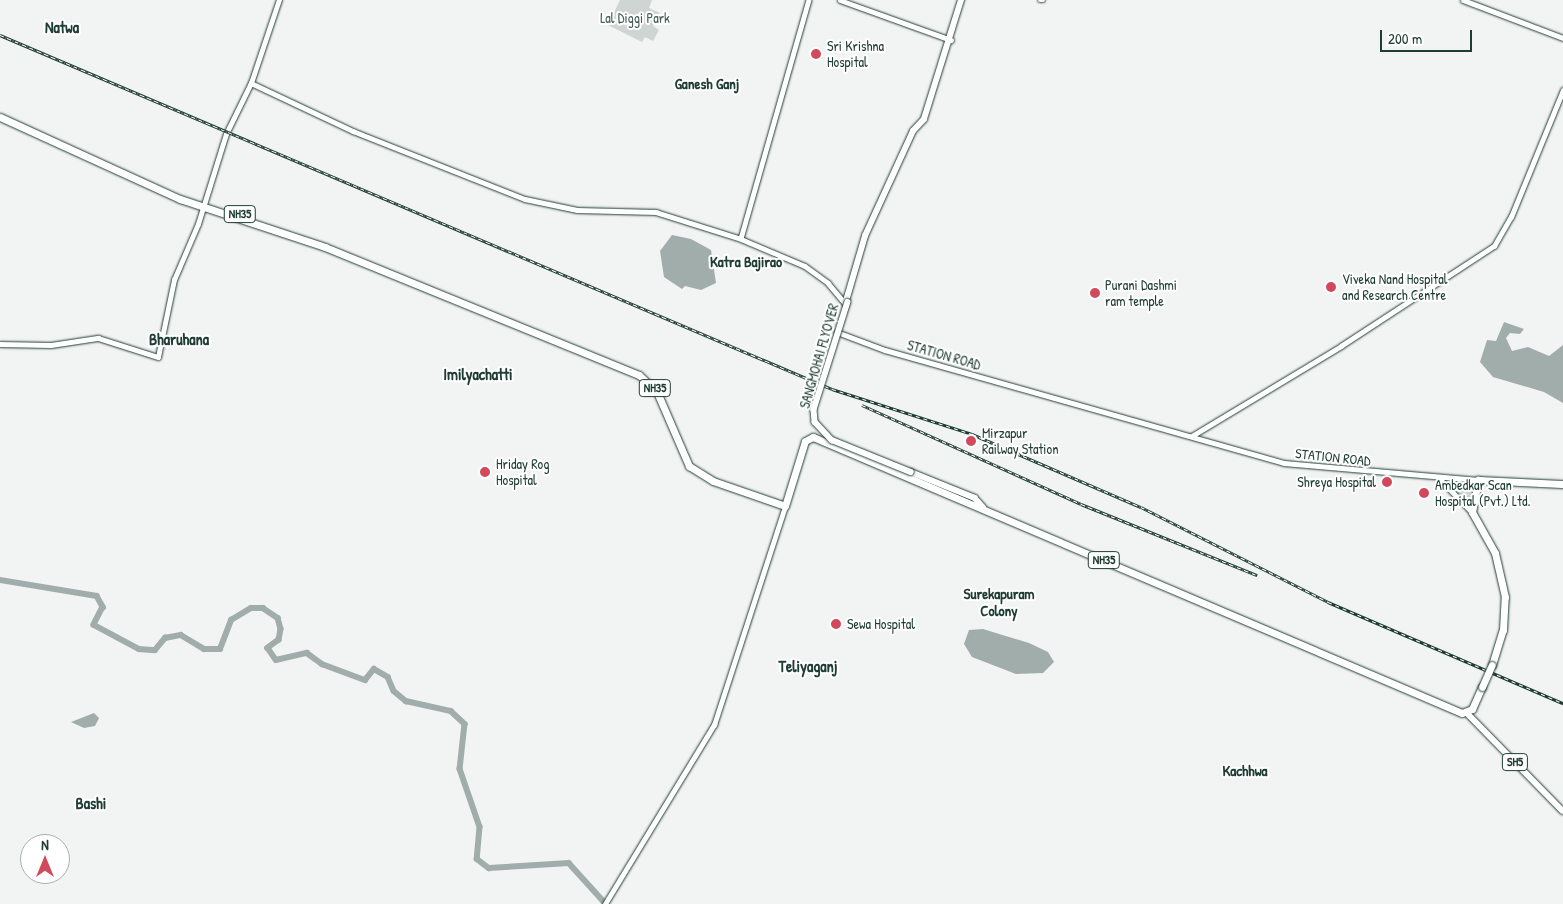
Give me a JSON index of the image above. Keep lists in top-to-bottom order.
{
  "streets": {
    "highway": ["NH35"],
    "main road": ["SANGMOHAI FLYOVER", "SH5"],
    "street": ["STATION ROAD"]
  },
  "crossings": [
    ["NH35", "SANGMOHAI FLYOVER"],
    ["NH35", "SH5"],
    ["STATION ROAD", "SANGMOHAI FLYOVER"]
  ],
  "districts": [
    "Natwa",
    "Ganesh Ganj",
    "Katra Bajirao",
    "Bharuhana",
    "Imilyachatti",
    "Surekapuram Colony",
    "Teliyaganj",
    "Kachhwa",
    "Bashi"
  ],
  "parks": ["Lal Diggi Park"],
  "places": [
    "Sri Krishna Hospital",
    "Viveka Nand Hospital and Research Centre",
    "Purani Dashmi ram temple",
    "Mirzapur Railway Station",
    "Hriday Rog Hospital",
    "Shreya Hospital",
    "Ambedkar Scan Hospital (Pvt.) Ltd.",
    "Sewa Hospital"
  ],
  "scale_bar": "200 m",
  "north": "top"
}
